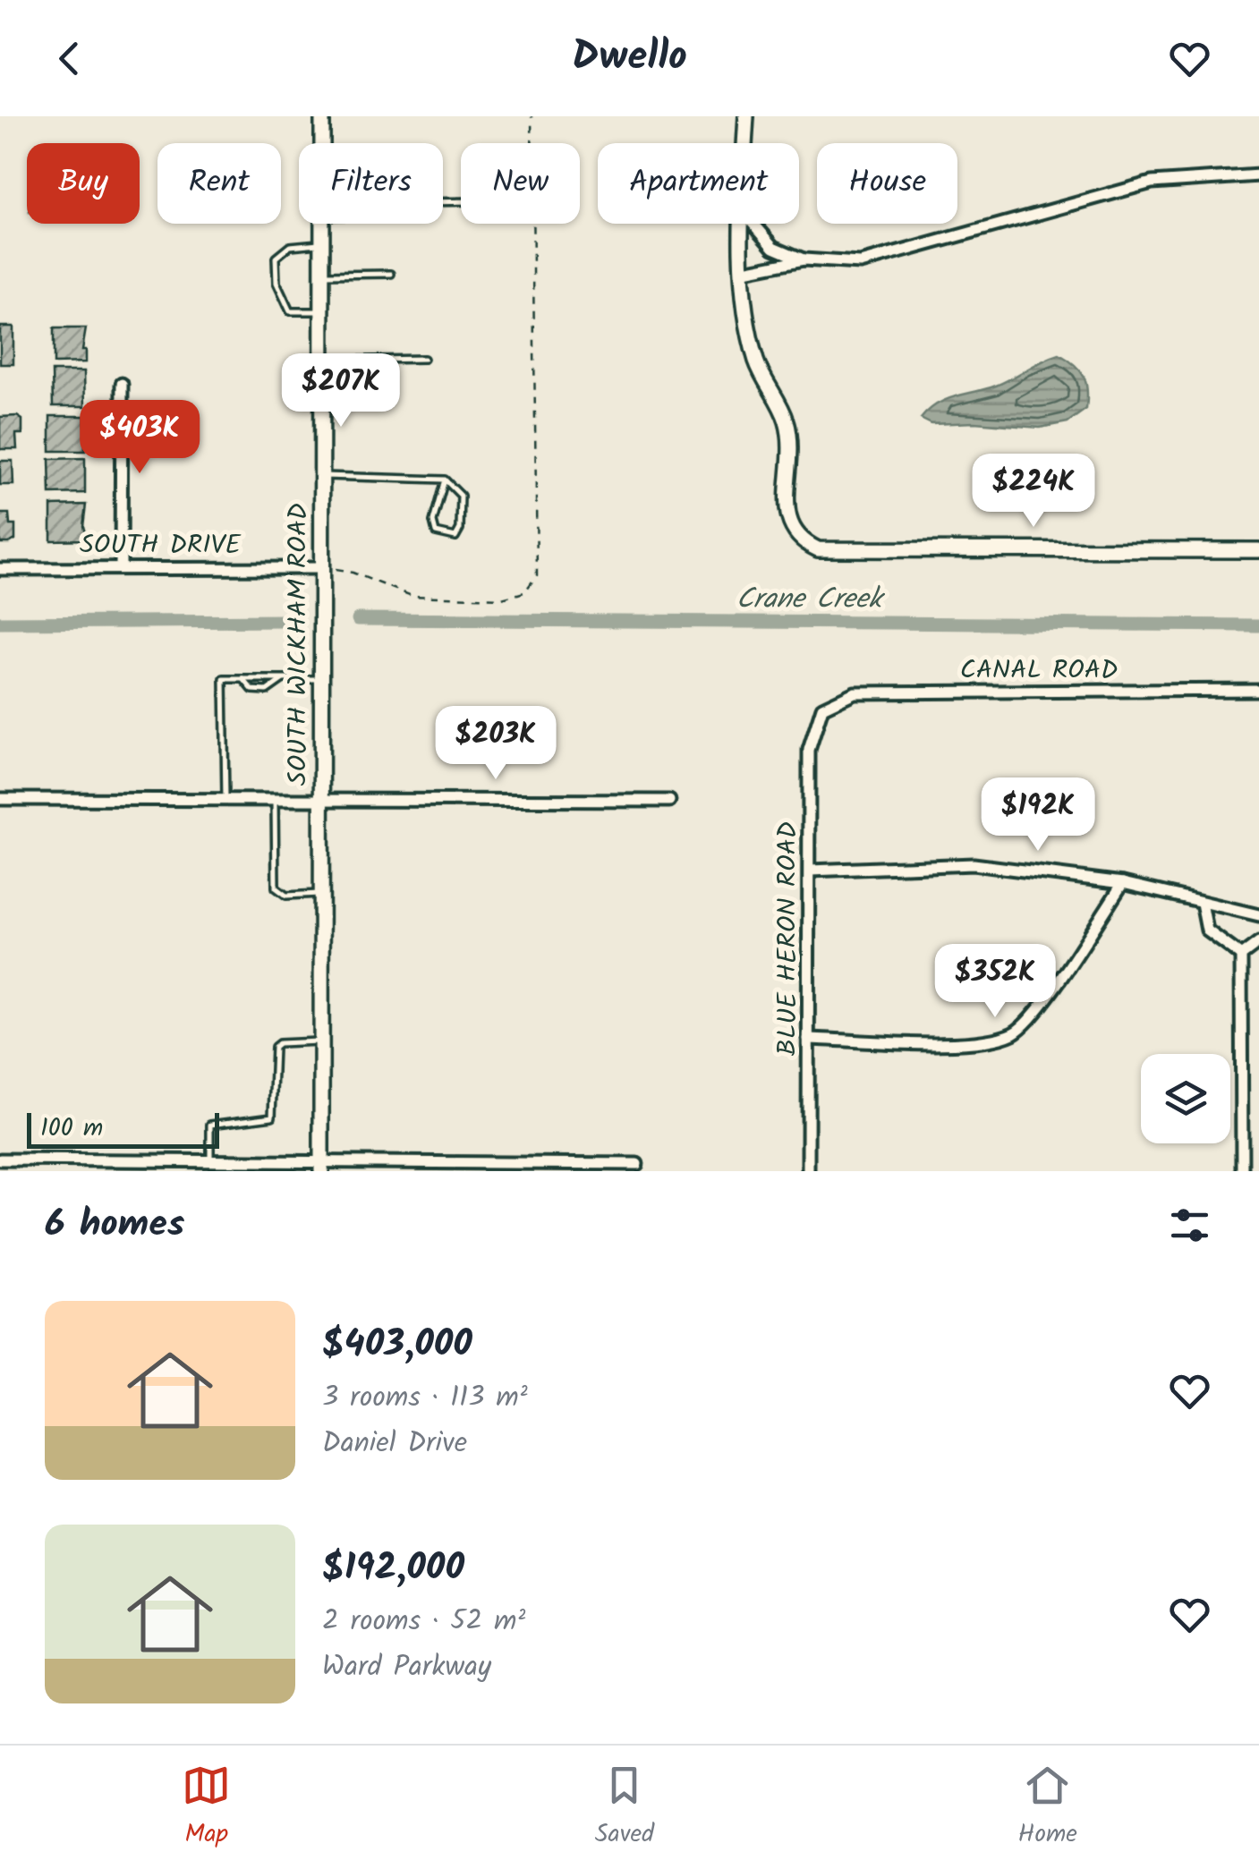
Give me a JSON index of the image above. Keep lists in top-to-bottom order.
{
  "streets": {
    "main road": ["SOUTH WICKHAM ROAD"],
    "street": ["SOUTH DRIVE", "CANAL ROAD", "BLUE HERON ROAD"]
  },
  "crossings": [
    ["SOUTH DRIVE", "SOUTH WICKHAM ROAD"],
    ["CANAL ROAD", "BLUE HERON ROAD"]
  ],
  "water": ["Crane Creek"],
  "scale_bar": "100 m",
  "page": {
    "header": "Dwello",
    "chip": [
      "Buy",
      "Rent",
      "Filters",
      "New",
      "Apartment",
      "House"
    ],
    "price": [
      "$207K",
      "$403K",
      "$224K",
      "$203K",
      "$192K",
      "$352K"
    ],
    "scale": "100 m",
    "heading": "6 homes",
    "list": [
      {
        "name": "$403,000",
        "note": "3 rooms · 113 m² · Daniel Drive"
      },
      {
        "name": "$192,000",
        "note": "2 rooms · 52 m² · Ward Parkway"
      }
    ],
    "tabs": ["Map", "Saved", "Home"]
  }
}
